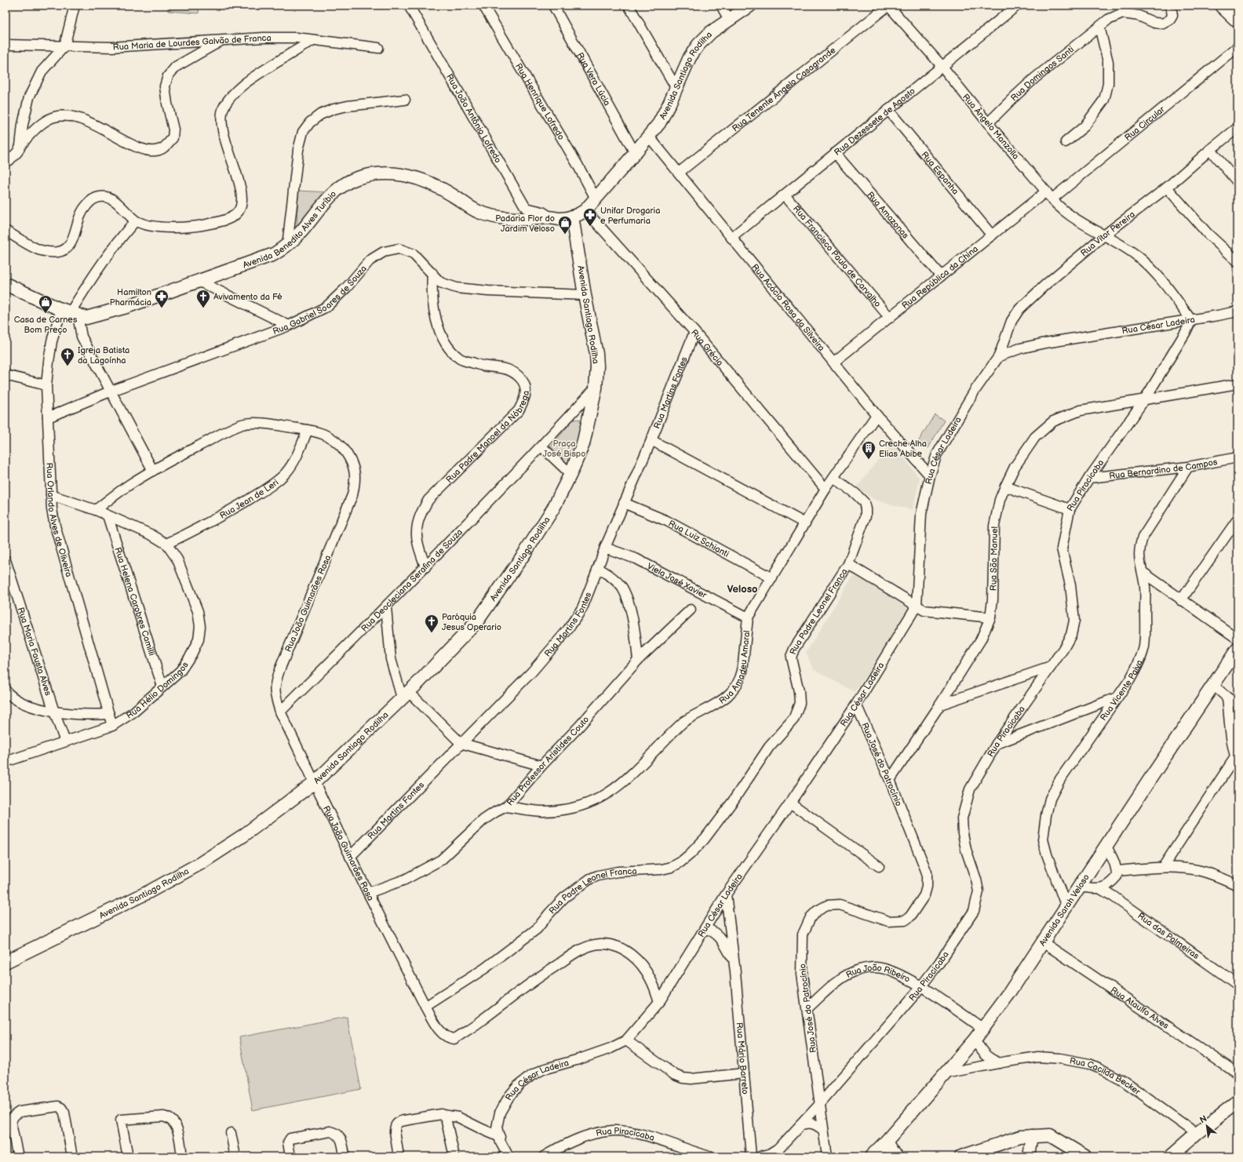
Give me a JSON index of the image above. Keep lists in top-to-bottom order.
{
  "streets": {
    "main road": ["Avenida Santiago Rodilha", "Avenida Benedito Alves Turíbio", "Avenida Sarah Veloso"],
    "street": [
      "Rua Maria de Lourdes Galvão de Franca",
      "Rua Domingos Santi",
      "Rua Vera Lúcia",
      "Rua Tenente Ângelo Casagrande",
      "Rua Henrique Lofredo",
      "Rua João Antônio Lofredo",
      "Rua Dezessete de Agosto",
      "Rua Circular",
      "Rua Ângelo Manzolla",
      "Rua Espanha",
      "Rua Amazonas",
      "Rua Vítor Pereira",
      "Rua Francisco Paulo de Carvalho",
      "Rua República da China",
      "Rua Gabriel Soares de Souza",
      "Rua Acácio Rosa da Silveira",
      "Rua César Ladeira",
      "Rua Grécia",
      "Rua Martins Fontes",
      "Rua Padre Manoel da Nóbrega",
      "Rua Bernardino de Campos",
      "Rua Piracicaba",
      "Rua Jean de Leri",
      "Rua Orlando Alves de Oliveira",
      "Rua Luiz Schianti",
      "Rua São Manuel",
      "Rua Deocleciana Serafina de Souza",
      "Viela José Xavier",
      "Rua Helena Carobres Camilli",
      "Rua João Guimarães Rosa",
      "Rua Padre Leonel Franca",
      "Rua Maria Fausta Alves",
      "Rua Amadeu Amaral",
      "Rua Hélio Domingos",
      "Rua Vicente Paiva",
      "Rua Professor Aristides Couto",
      "Rua José do Patrocínio",
      "Rua das Palmeiras",
      "Rua João Ribeiro",
      "Rua Ataulfo Alves",
      "Rua Mário Barreto",
      "Rua Cacilda Becker"
    ]
  },
  "crossings": [
    ["Rua Domingos Santi", "Rua Ângelo Manzolla"],
    ["Avenida Santiago Rodilha", "Rua Vera Lúcia"],
    ["Avenida Santiago Rodilha", "Rua Henrique Lofredo"],
    ["Avenida Santiago Rodilha", "Avenida Benedito Alves Turíbio"],
    ["Avenida Santiago Rodilha", "Rua Gabriel Soares de Souza"],
    ["Avenida Santiago Rodilha", "Rua Acácio Rosa da Silveira"],
    ["Avenida Santiago Rodilha", "Rua Grécia"],
    ["Avenida Santiago Rodilha", "Rua Deocleciana Serafina de Souza"],
    ["Avenida Santiago Rodilha", "Rua João Guimarães Rosa"],
    ["Rua Tenente Ângelo Casagrande", "Rua Ângelo Manzolla"],
    ["Rua Tenente Ângelo Casagrande", "Rua Acácio Rosa da Silveira"],
    ["Rua João Antônio Lofredo", "Avenida Benedito Alves Turíbio"],
    ["Rua Dezessete de Agosto", "Rua Ângelo Manzolla"],
    ["Rua Dezessete de Agosto", "Rua Espanha"],
    ["Rua Dezessete de Agosto", "Rua Amazonas"],
    ["Rua Dezessete de Agosto", "Rua Francisco Paulo de Carvalho"],
    ["Rua Dezessete de Agosto", "Rua Acácio Rosa da Silveira"],
    ["Rua Circular", "Rua Ângelo Manzolla"],
    ["Rua Ângelo Manzolla", "Rua Vítor Pereira"],
    ["Rua Ângelo Manzolla", "Rua República da China"],
    ["Rua Ângelo Manzolla", "Rua César Ladeira"],
    ["Rua Ângelo Manzolla", "Rua Piracicaba"],
    ["Rua Espanha", "Rua República da China"],
    ["Rua Amazonas", "Rua República da China"],
    ["Avenida Benedito Alves Turíbio", "Rua Orlando Alves de Oliveira"],
    ["Rua Vítor Pereira", "Rua César Ladeira"],
    ["Rua Francisco Paulo de Carvalho", "Rua República da China"],
    ["Rua República da China", "Rua Acácio Rosa da Silveira"],
    ["Rua Gabriel Soares de Souza", "Rua Padre Manoel da Nóbrega"],
    ["Rua Gabriel Soares de Souza", "Rua Orlando Alves de Oliveira"],
    ["Rua Acácio Rosa da Silveira", "Rua César Ladeira"],
    ["Rua Acácio Rosa da Silveira", "Rua Amadeu Amaral"],
    ["Rua César Ladeira", "Rua Piracicaba"],
    ["Rua César Ladeira", "Rua José do Patrocínio"],
    ["Rua César Ladeira", "Rua Mário Barreto"],
    ["Rua Grécia", "Rua Martins Fontes"],
    ["Rua Grécia", "Rua Amadeu Amaral"],
    ["Rua Martins Fontes", "Rua Luiz Schianti"],
    ["Rua Martins Fontes", "Viela José Xavier"],
    ["Rua Martins Fontes", "Rua João Guimarães Rosa"],
    ["Rua Padre Manoel da Nóbrega", "Rua Deocleciana Serafina de Souza"],
    ["Rua Bernardino de Campos", "Rua Piracicaba"],
    ["Rua Bernardino de Campos", "Rua Vicente Paiva"],
    ["Rua Piracicaba", "Rua São Manuel"],
    ["Rua Piracicaba", "Rua José do Patrocínio"],
    ["Rua Piracicaba", "Rua João Ribeiro"],
    ["Rua Jean de Leri", "Rua João Guimarães Rosa"],
    ["Rua Jean de Leri", "Rua Hélio Domingos"],
    ["Rua Orlando Alves de Oliveira", "Rua Hélio Domingos"],
    ["Rua Luiz Schianti", "Rua Amadeu Amaral"],
    ["Rua São Manuel", "Rua José do Patrocínio"],
    ["Rua Deocleciana Serafina de Souza", "Rua João Guimarães Rosa"],
    ["Viela José Xavier", "Rua Amadeu Amaral"],
    ["Rua Helena Carobres Camilli", "Rua Hélio Domingos"],
    ["Rua João Guimarães Rosa", "Rua Padre Leonel Franca"],
    ["Rua João Guimarães Rosa", "Rua Professor Aristides Couto"],
    ["Rua Padre Leonel Franca", "Rua Amadeu Amaral"],
    ["Rua Maria Fausta Alves", "Rua Hélio Domingos"],
    ["Rua Amadeu Amaral", "Rua Professor Aristides Couto"],
    ["Rua Vicente Paiva", "Avenida Sarah Veloso"],
    ["Rua José do Patrocínio", "Rua João Ribeiro"],
    ["Avenida Sarah Veloso", "Rua João Ribeiro"],
    ["Avenida Sarah Veloso", "Rua Ataulfo Alves"],
    ["Avenida Sarah Veloso", "Rua Cacilda Becker"]
  ],
  "districts": ["Veloso"],
  "parks": ["Praça José Bispo"],
  "places": {
    "pharmacy": ["Unifar Drogaria e Perfumaria", "Hamilton Pharmácia"],
    "shop": ["Padaria Flor do Jardim Veloso", "Casa de Carnes Bom Preço"],
    "church": ["Avivamento da Fé", "Igreja Batista da Lagoínha", "Paróquia Jesus Operario"],
    "building": ["Creche Alha Elias Abibe"]
  },
  "north": "top left"
}
